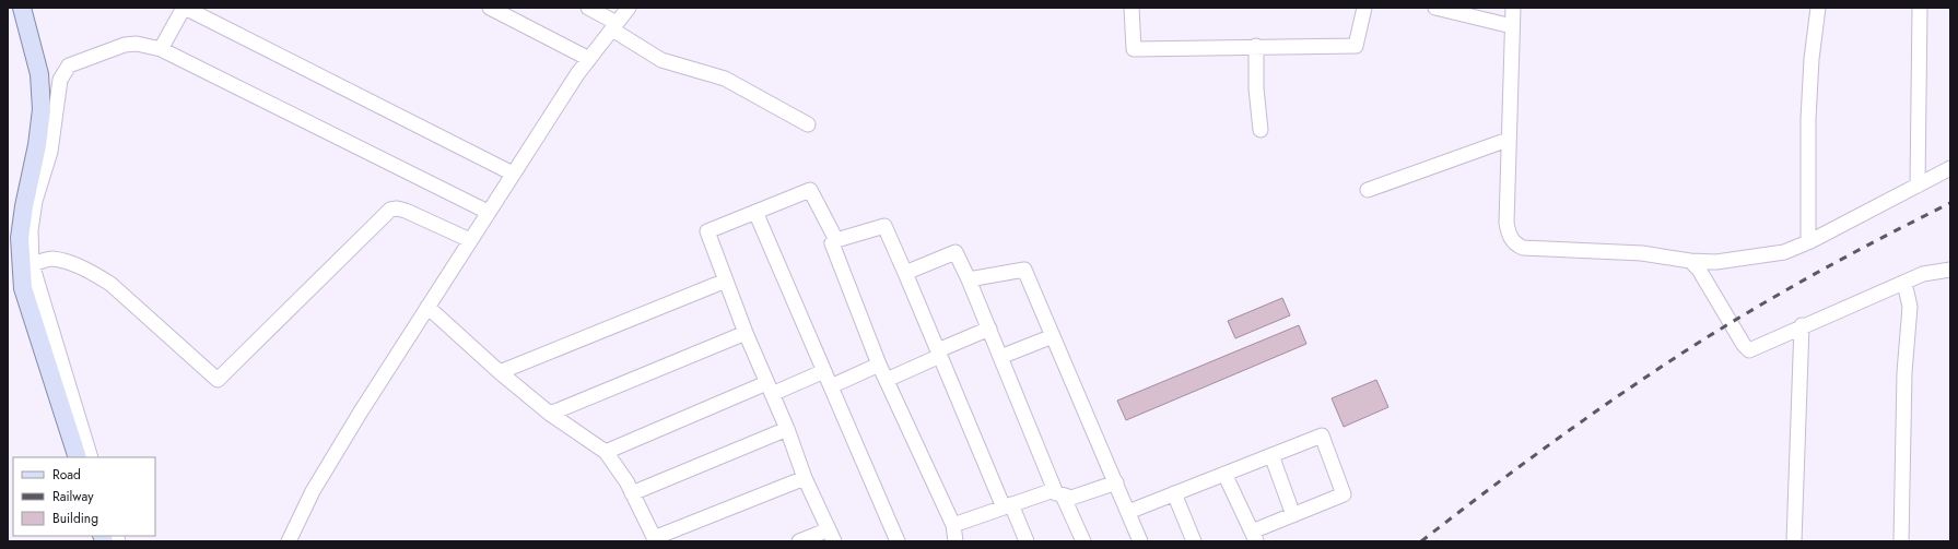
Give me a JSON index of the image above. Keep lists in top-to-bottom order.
{
  "legend": ["Road", "Railway", "Building"]
}
